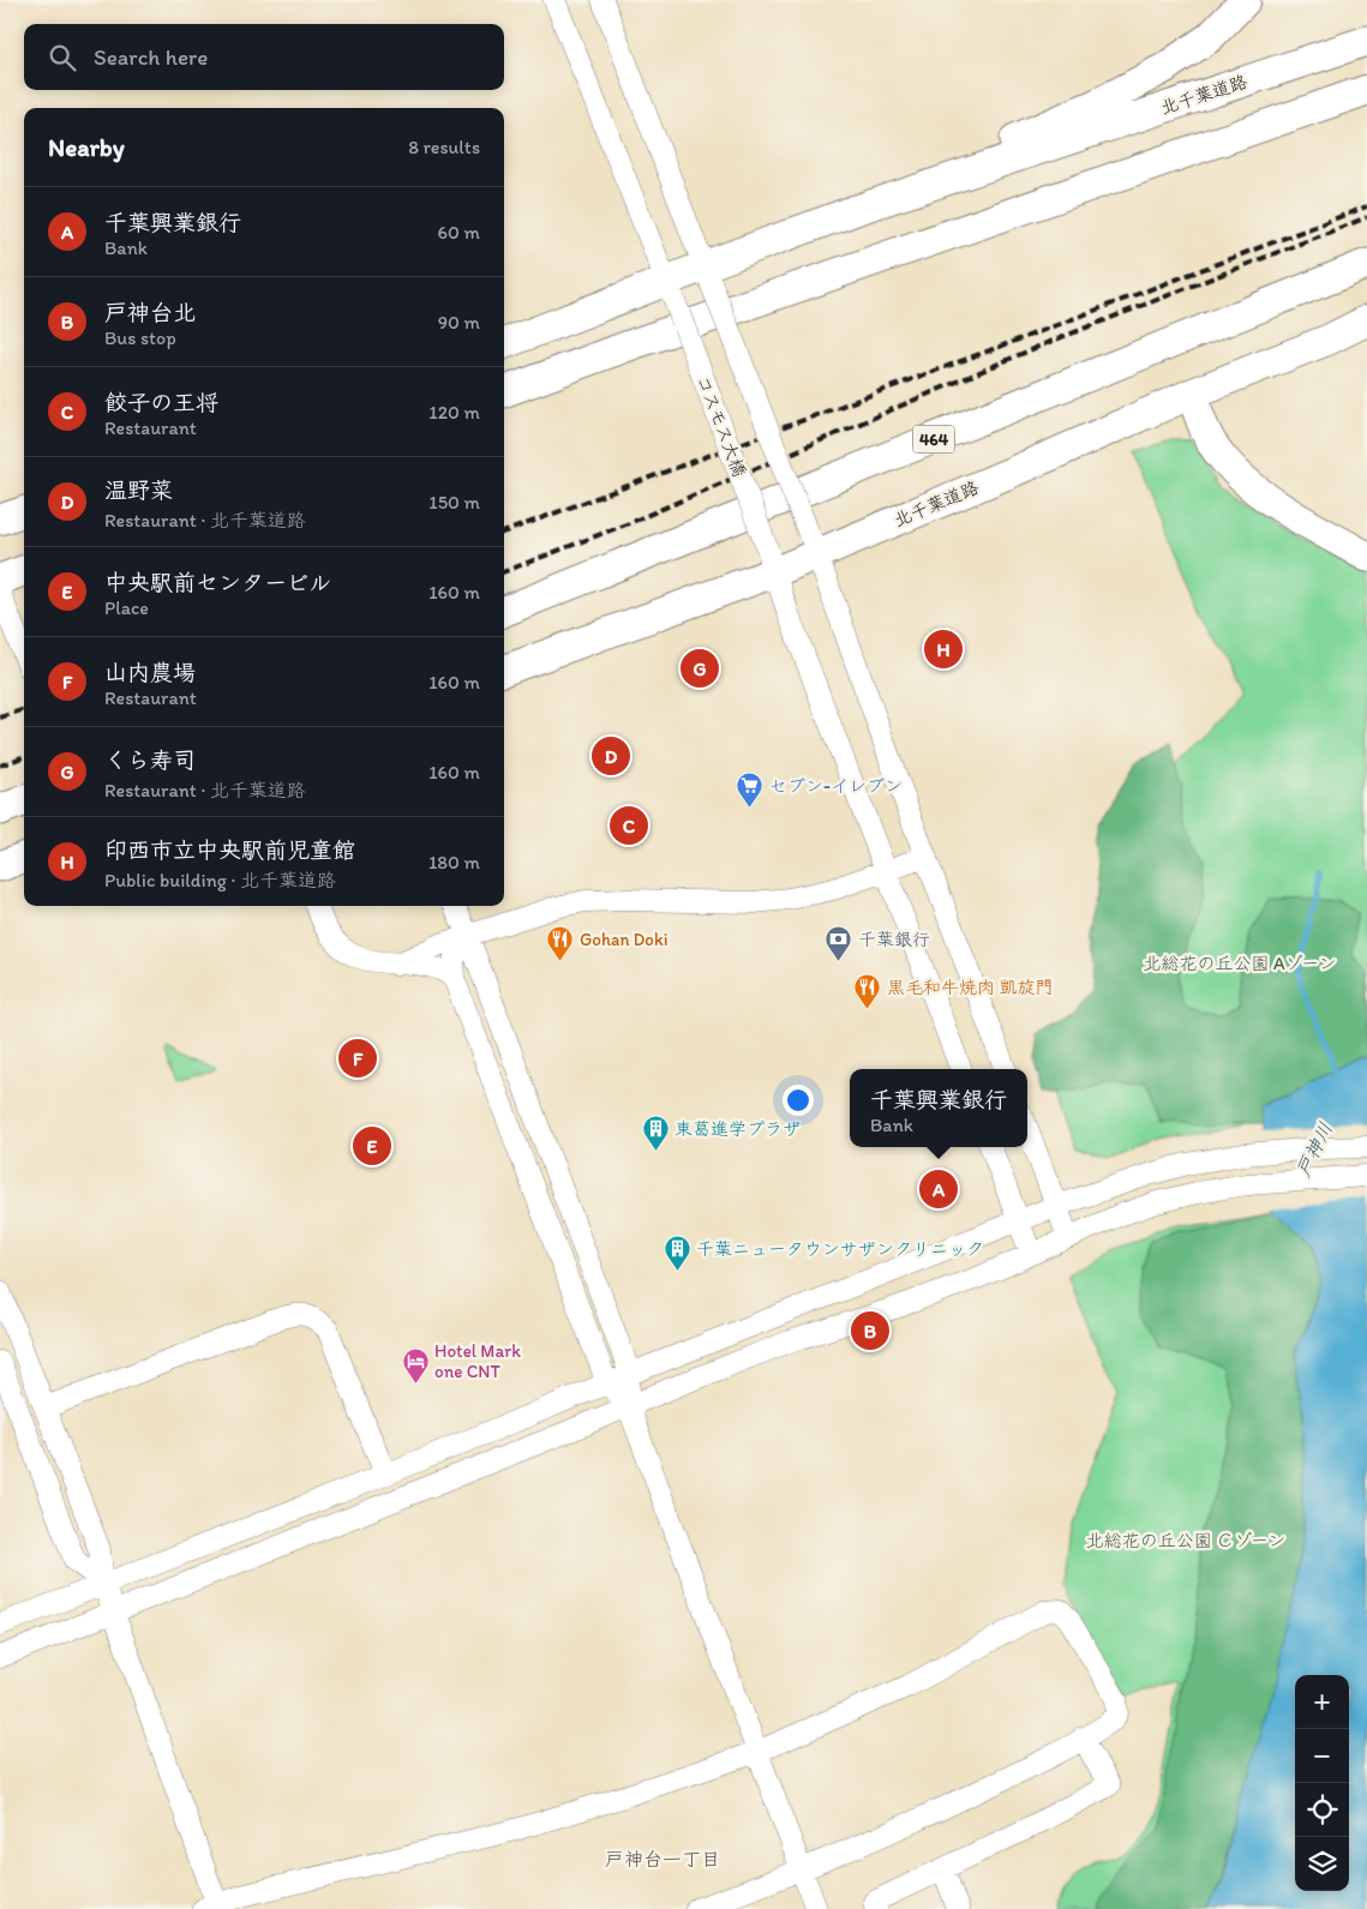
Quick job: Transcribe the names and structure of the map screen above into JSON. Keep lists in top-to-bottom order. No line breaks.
{"streets":{"highway":["北千葉道路","464"],"street":["コスモス大橋"]},"crossings":[["北千葉道路","コスモス大橋"]],"districts":["戸神台一丁目"],"water":["戸神川"],"parks":["北総花の丘公園 Aゾーン","北総花の丘公園 Ｃゾーン"],"places":{"supermarket":["セブン-イレブン"],"restaurant":["Gohan Doki","黒毛和牛焼肉 凱旋門"],"bank":["千葉銀行"],"building":["東葛進学プラザ","千葉ニュータウンサザンクリニック"],"hotel":["Hotel Mark one CNT"]},"page":{"search":"Search here","heading":["Nearby","8 results"],"list":[{"mark":"A","name":"千葉興業銀行","note":"Bank","value":"60 m"},{"mark":"B","name":"戸神台北","note":"Bus stop","value":"90 m"},{"mark":"C","name":"餃子の王将","note":"Restaurant","value":"120 m"},{"mark":"D","name":"温野菜","note":"Restaurant · 北千葉道路","value":"150 m"},{"mark":"E","name":"中央駅前センタービル","note":"Place","value":"160 m"},{"mark":"F","name":"山内農場","note":"Restaurant","value":"160 m"},{"mark":"G","name":"くら寿司","note":"Restaurant · 北千葉道路","value":"160 m"},{"mark":"H","name":"印西市立中央駅前児童館","note":"Public building · 北千葉道路","value":"180 m"}],"pins":["H","G","D","C","F","E","A","B"],"popup":["千葉興業銀行","Bank"],"map_buttons":["+","−"]}}
